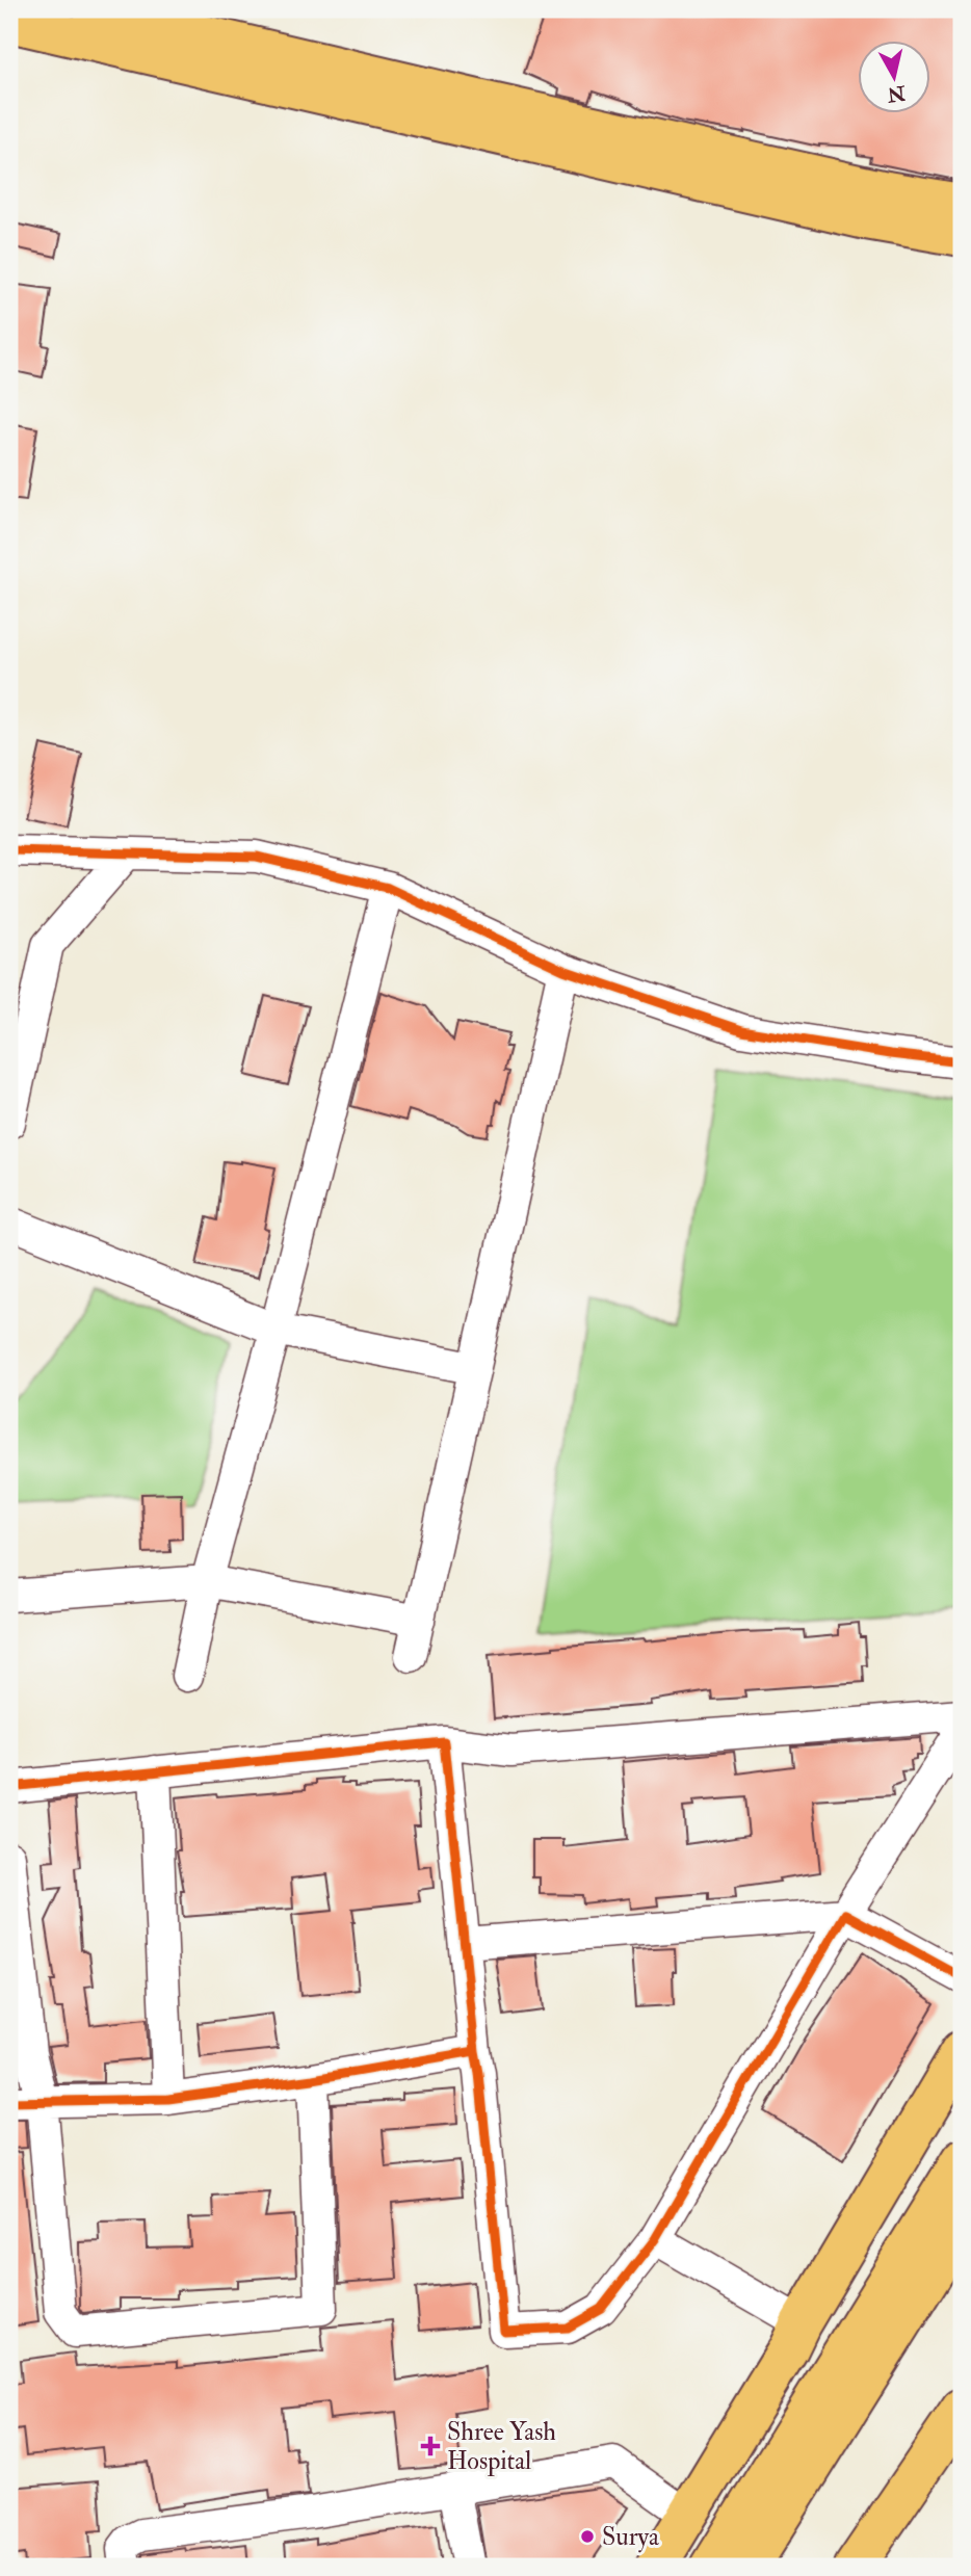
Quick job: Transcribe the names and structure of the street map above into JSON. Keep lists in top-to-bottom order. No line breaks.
{"places":{"health":["Shree Yash Hospital"],"other":["Surya"]},"north":"bottom"}
